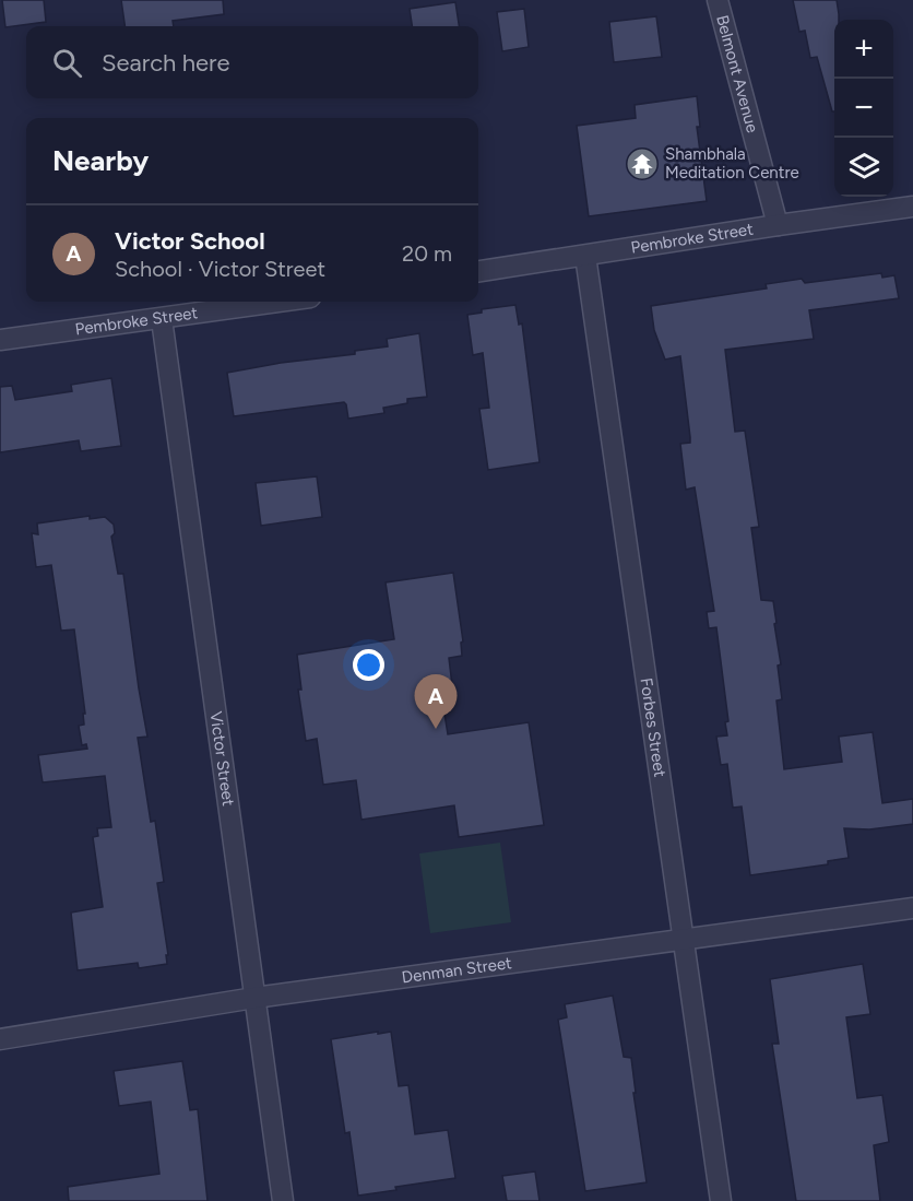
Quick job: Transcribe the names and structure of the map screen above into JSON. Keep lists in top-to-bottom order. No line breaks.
{"streets":{"street":["Belmont Avenue","Pembroke Street","Forbes Street","Victor Street","Denman Street"]},"crossings":[["Belmont Avenue","Pembroke Street"],["Pembroke Street","Forbes Street"],["Pembroke Street","Victor Street"],["Forbes Street","Denman Street"],["Victor Street","Denman Street"]],"places":{"temple":["Shambhala Meditation Centre"]},"page":{"map_buttons":["+","−"],"search":"Search here","heading":"Nearby","list":[{"mark":"A","name":"Victor School","note":"School · Victor Street","value":"20 m"}],"pins":"A"}}
